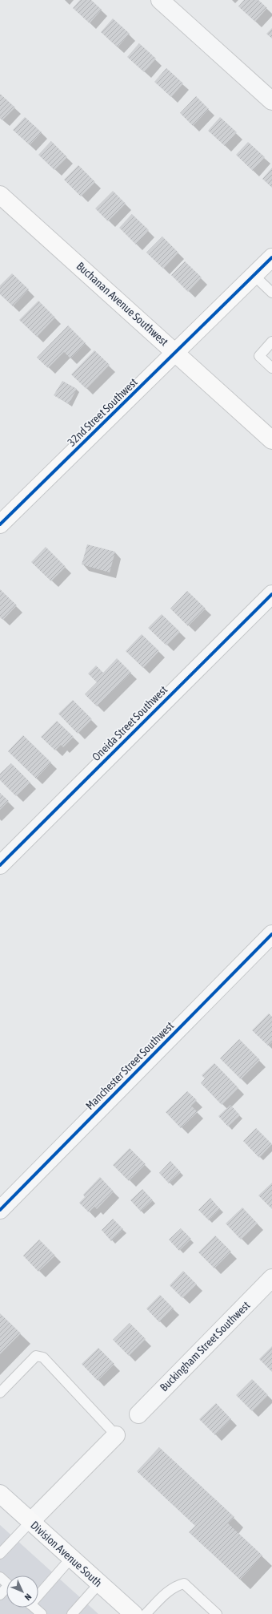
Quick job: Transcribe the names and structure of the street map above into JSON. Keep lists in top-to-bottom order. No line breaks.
{"streets":{"street":["Buchanan Avenue Southwest","32nd Street Southwest","Oneida Street Southwest","Manchester Street Southwest","Buckingham Street Southwest","Division Avenue South"]},"crossings":[["Buchanan Avenue Southwest","32nd Street Southwest"]],"north":"bottom right"}
